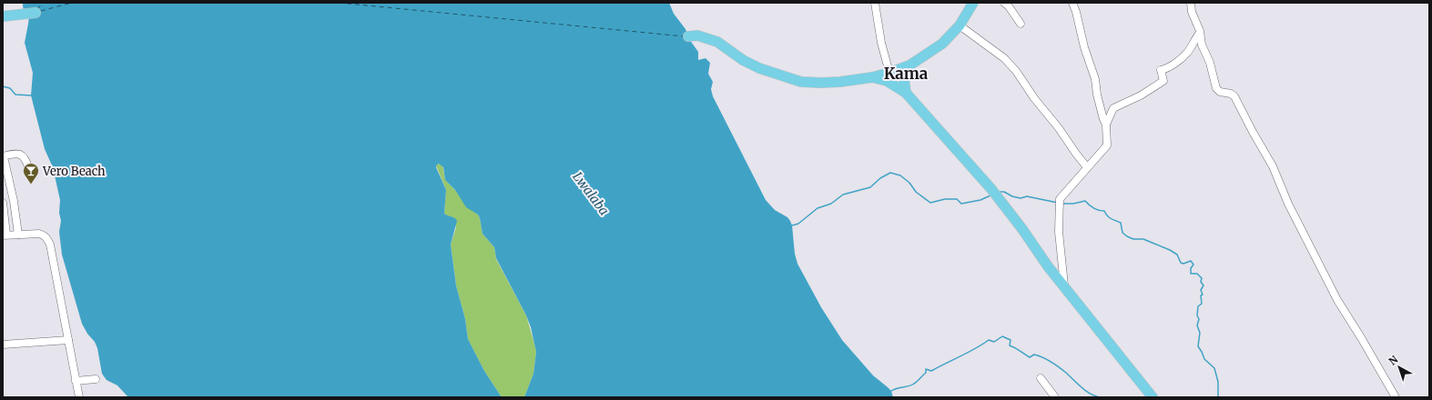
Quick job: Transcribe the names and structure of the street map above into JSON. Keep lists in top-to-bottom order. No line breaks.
{"districts":["Kama"],"water":["Lwalaba"],"places":{"bar":["Vero Beach"]},"north":"top left"}
